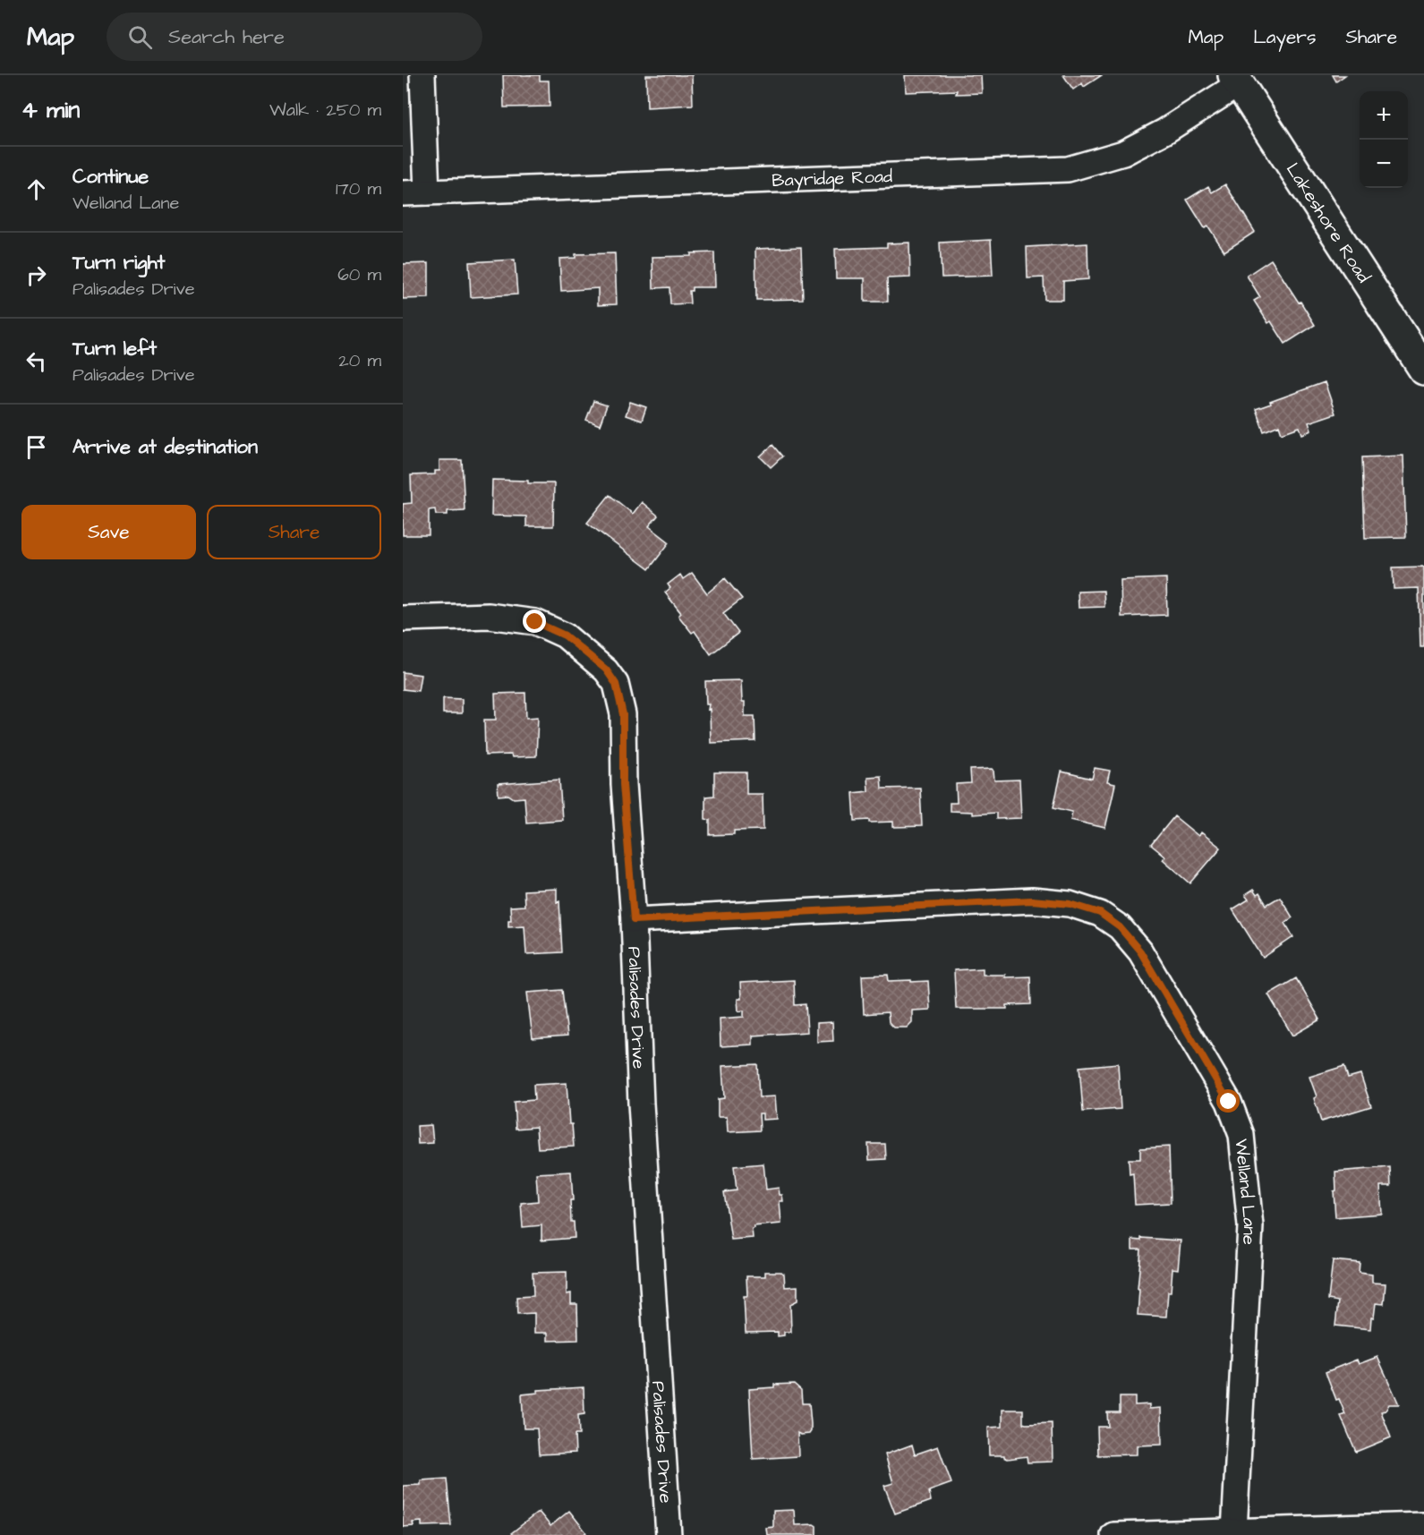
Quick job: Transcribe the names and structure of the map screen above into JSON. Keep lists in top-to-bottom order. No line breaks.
{"streets":{"street":["Bayridge Road","Lakeshore Road","Palisades Drive","Welland Lane"]},"crossings":[["Bayridge Road","Lakeshore Road"],["Palisades Drive","Welland Lane"]],"page":{"header":"Map","search":"Search here","nav":["Map","Layers","Share"],"heading":["4 min","Walk · 250 m"],"map_buttons":["+","−"],"list":[["Continue","Welland Lane","170 m"],["Turn right","Palisades Drive","60 m"],["Turn left","Palisades Drive","20 m"],"Arrive at destination"],"buttons":["Save","Share"]}}
